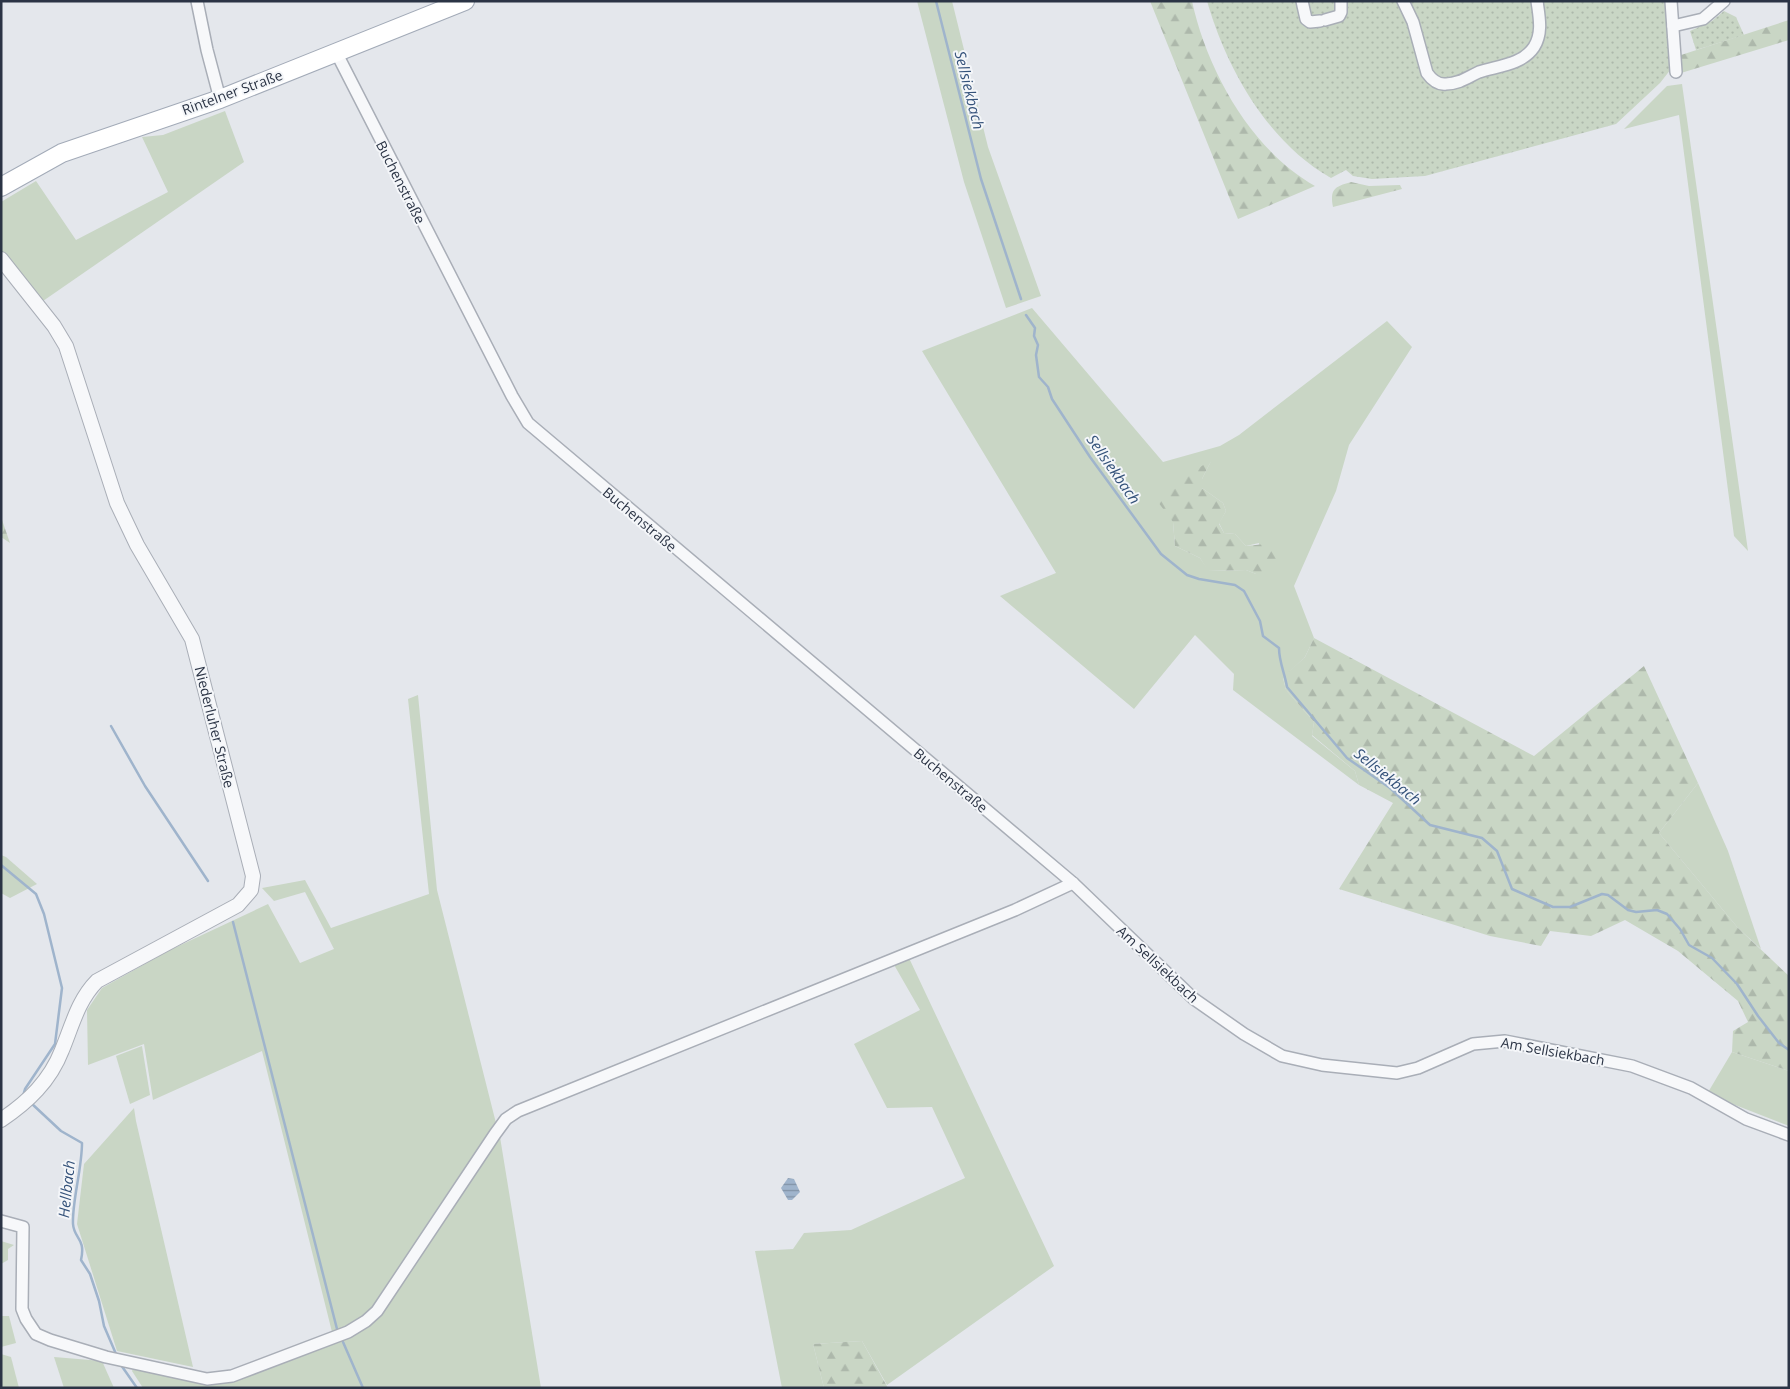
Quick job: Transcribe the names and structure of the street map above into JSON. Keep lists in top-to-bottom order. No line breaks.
{"streets":{"main road":["Rintelner Straße"],"street":["Buchenstraße","Niederluher Straße","Am Sellsiekbach"]},"crossings":[["Rintelner Straße","Buchenstraße"],["Buchenstraße","Am Sellsiekbach"]],"water":["Sellsiekbach","Hellbach"]}
